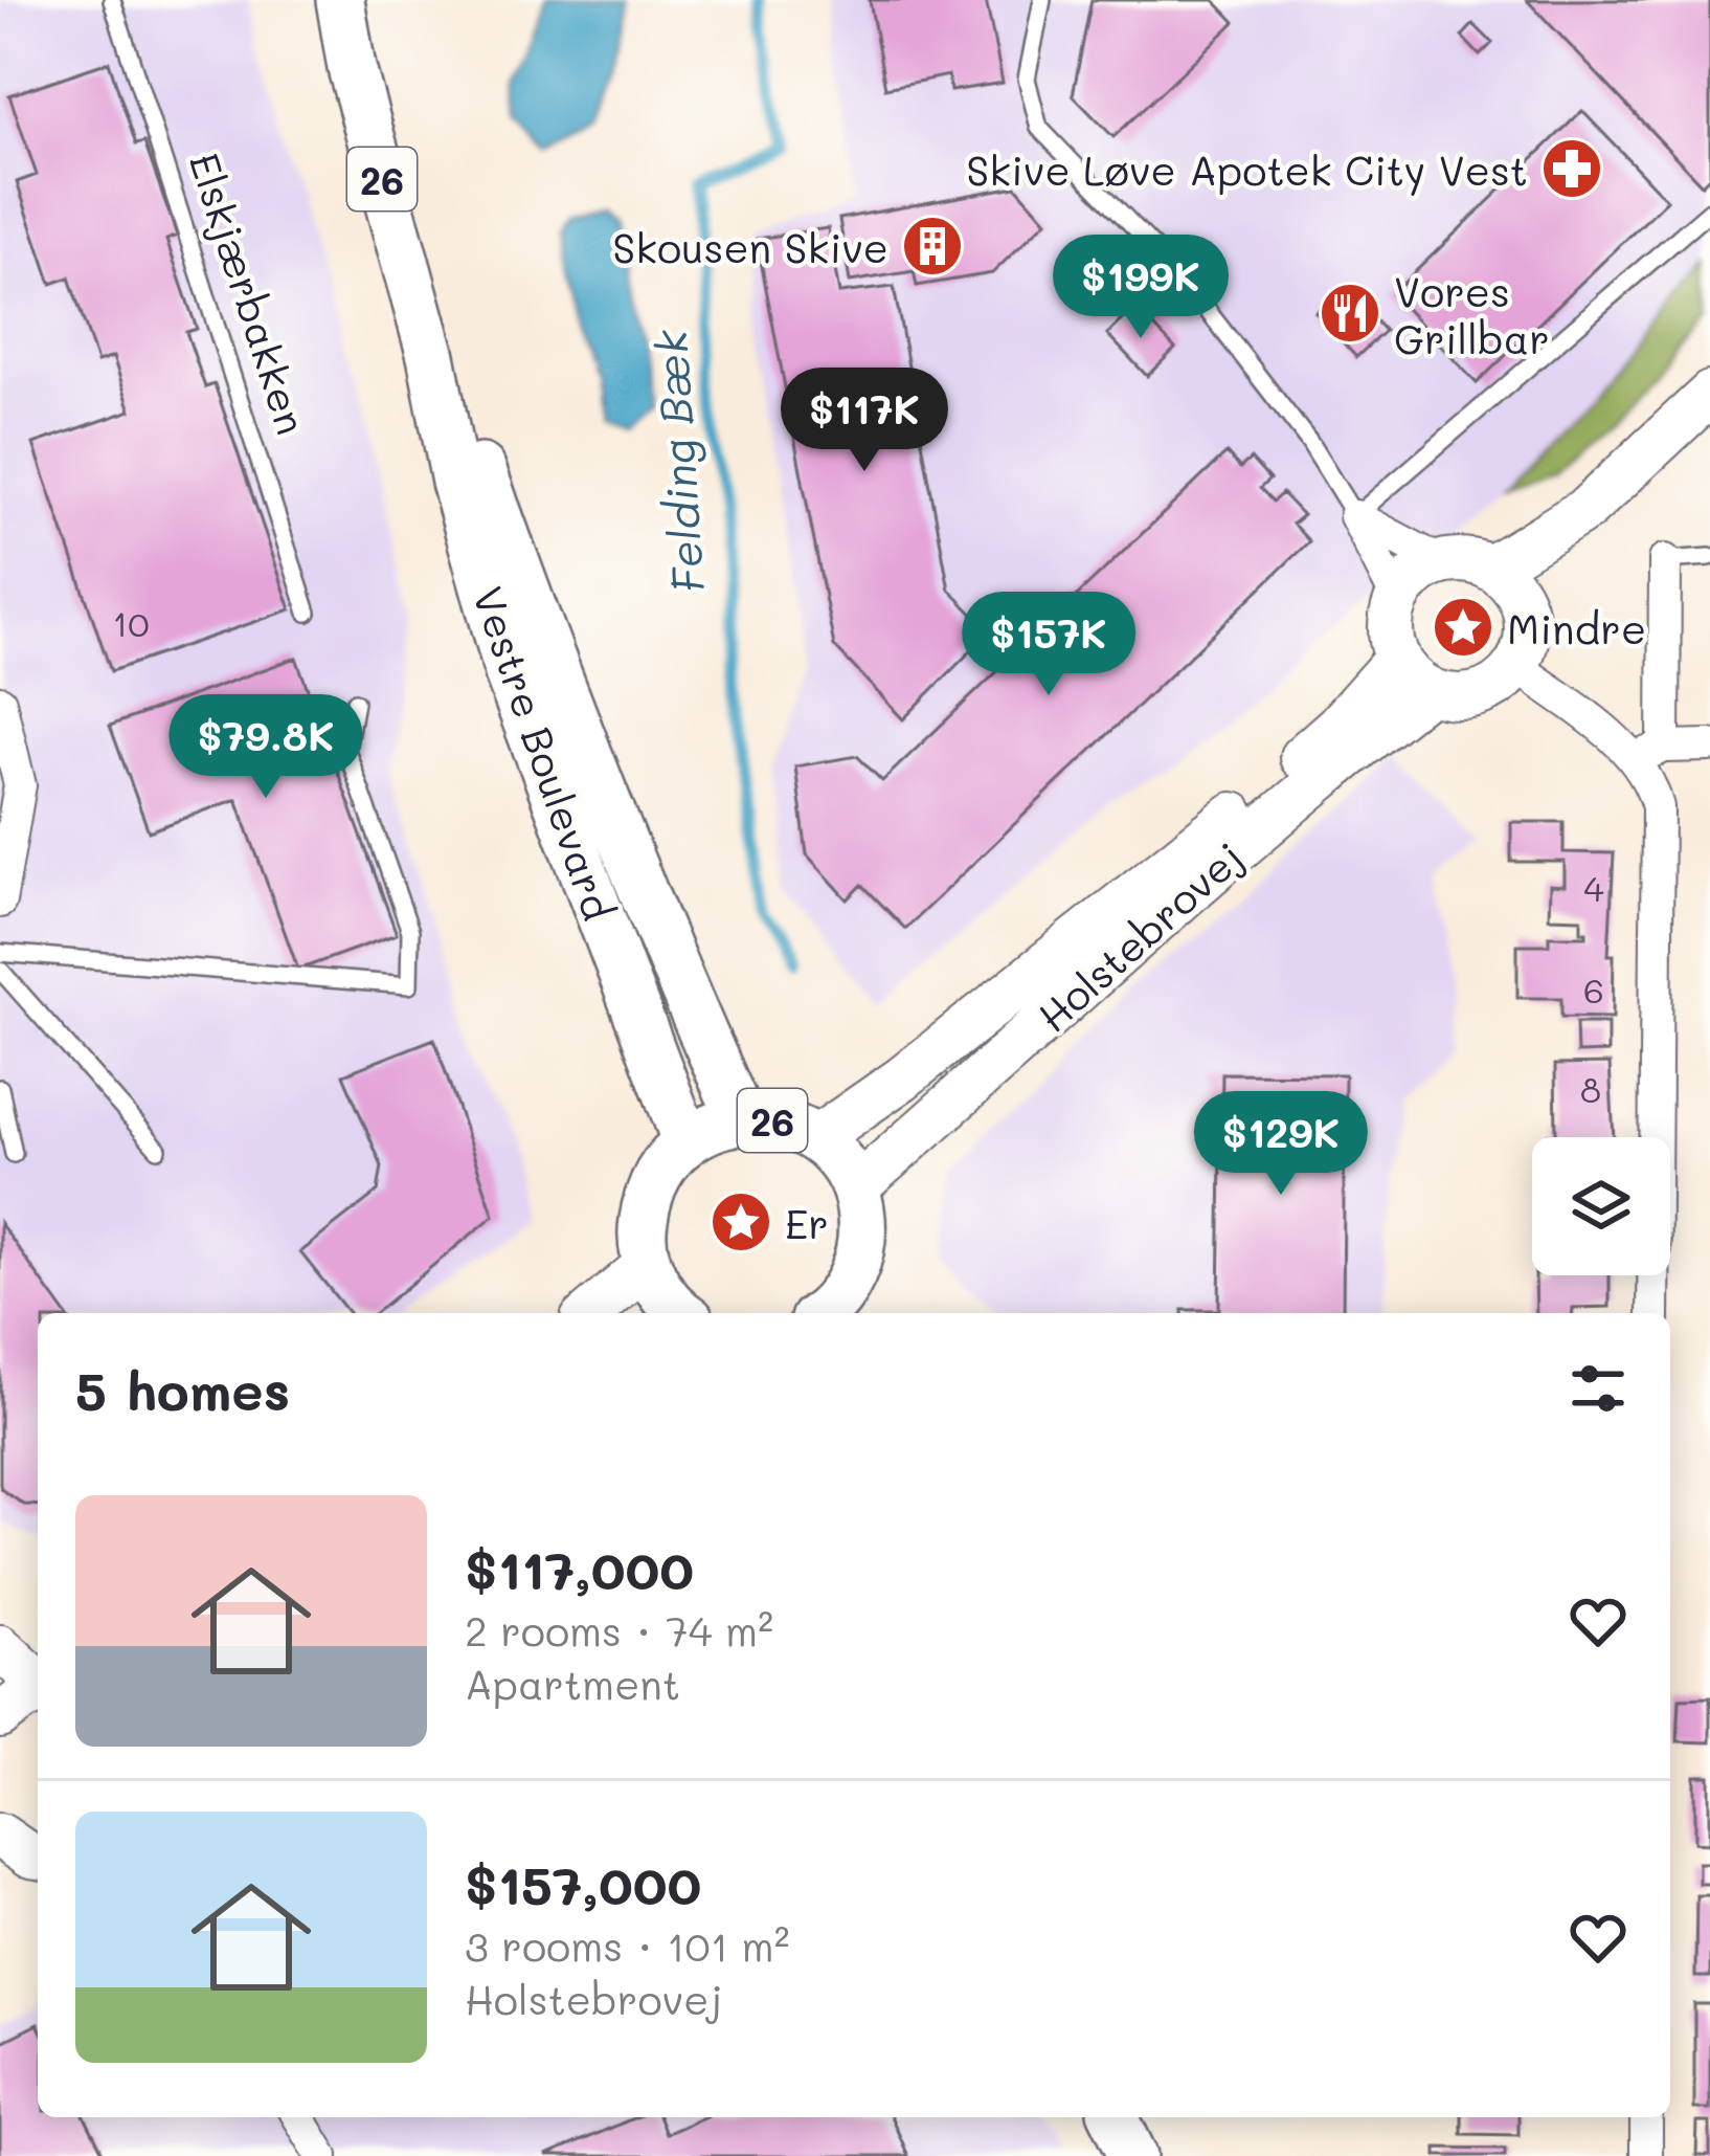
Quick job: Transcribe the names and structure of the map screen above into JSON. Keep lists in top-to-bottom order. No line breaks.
{"streets":{"main road":["26","Vestre Boulevard"],"street":["Holstebrovej"],"lane":["Elskjærbakken"]},"crossings":[["26","Vestre Boulevard"],["26","Holstebrovej"]],"water":["Felding Bæk"],"places":{"pharmacy":["Skive Løve Apotek City Vest"],"building":["Skousen Skive"],"restaurant":["Vores Grillbar"],"place":["Mindre","Er"]},"house_numbers":["10","4","6","8"],"page":{"price":["$199K","$117K","$157K","$79.8K","$129K"],"heading":"5 homes","list":[{"name":"$117,000","note":"2 rooms · 74 m² · Apartment"},{"name":"$157,000","note":"3 rooms · 101 m² · Holstebrovej"}]}}
